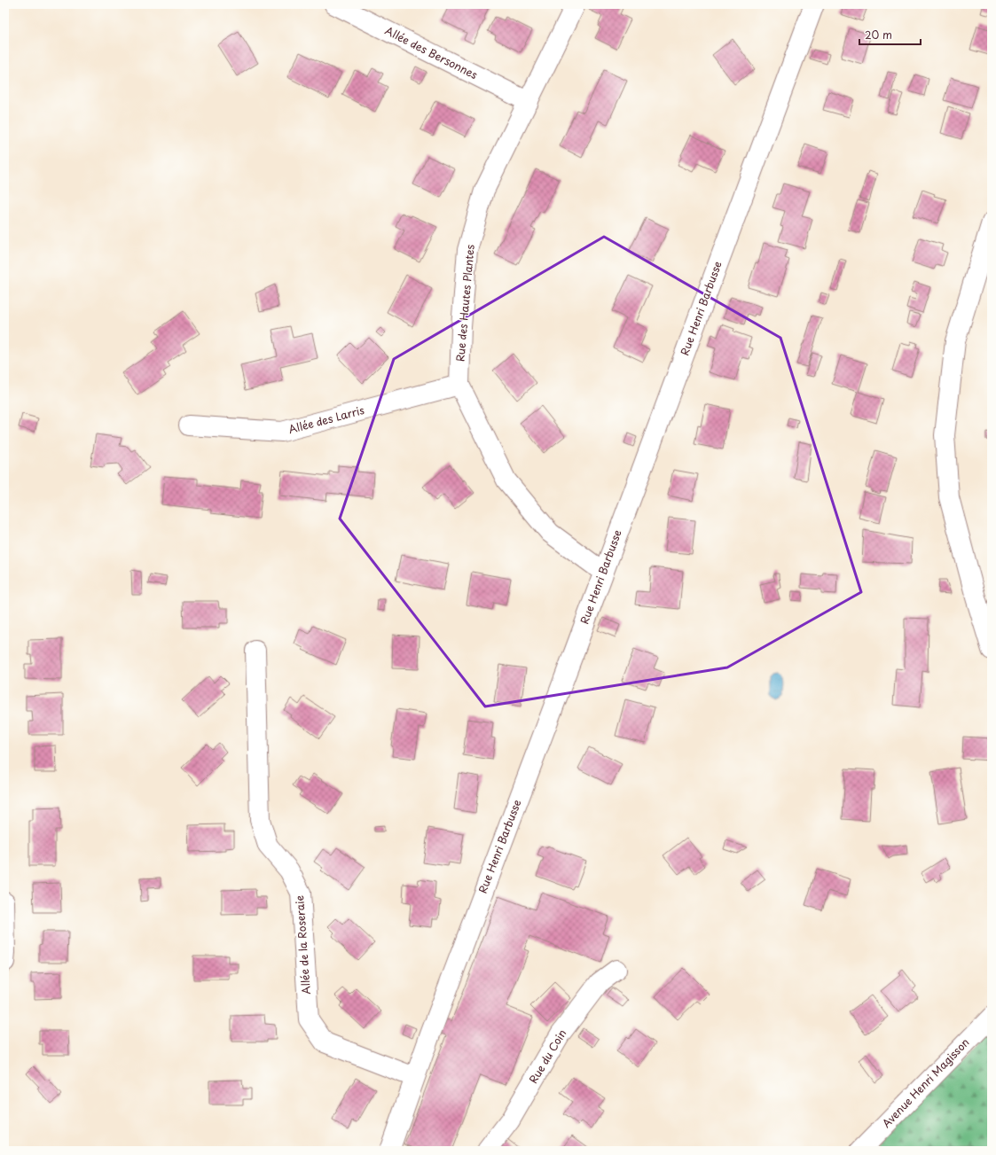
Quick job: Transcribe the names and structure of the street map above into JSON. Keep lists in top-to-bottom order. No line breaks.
{"streets":{"street":["Allée des Bersonnes","Rue des Hautes Plantes","Rue Henri Barbusse","Allée des Larris","Allée de la Roseraie","Rue du Coin","Avenue Henri Magisson"]},"crossings":[["Allée des Bersonnes","Rue des Hautes Plantes"],["Rue des Hautes Plantes","Rue Henri Barbusse"],["Rue des Hautes Plantes","Allée des Larris"],["Rue Henri Barbusse","Allée de la Roseraie"]],"scale_bar":"20 m"}
